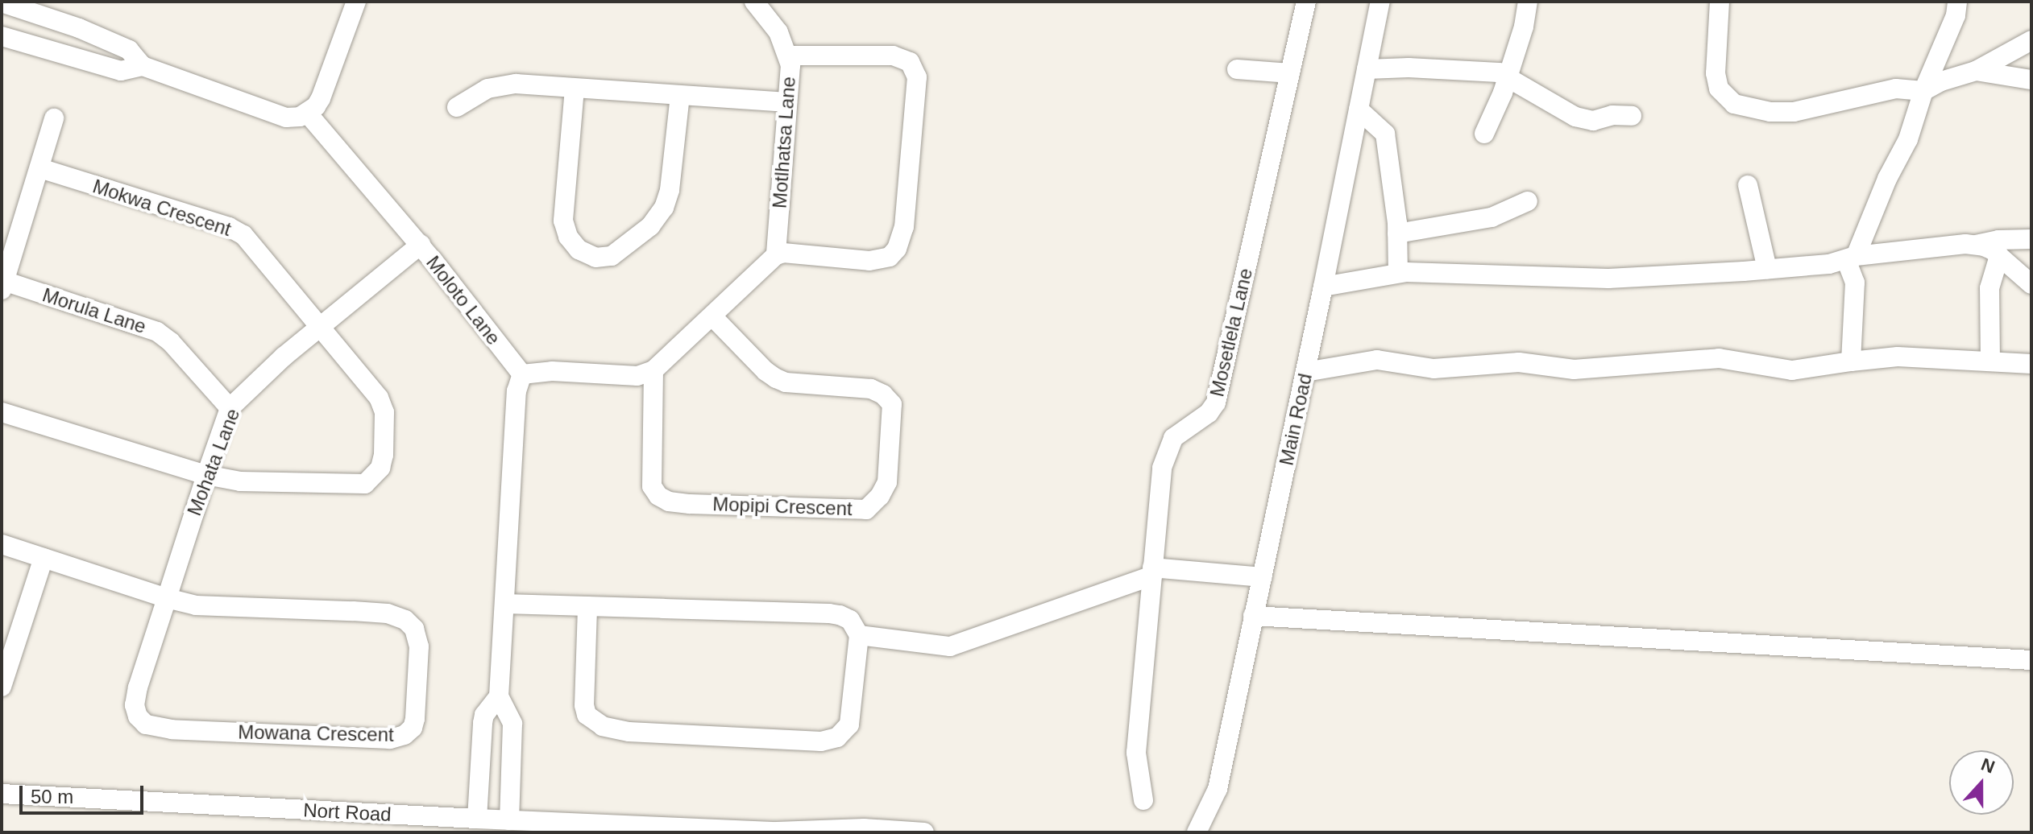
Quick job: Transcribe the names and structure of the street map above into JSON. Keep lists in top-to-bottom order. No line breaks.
{"streets":{"street":["Motlhatsa Lane","Mokwa Crescent","Moloto Lane","Morula Lane","Mosetlela Lane","Main Road","Mohata Lane","Mopipi Crescent","Mowana Crescent","Nort Road"]},"crossings":[["Mokwa Crescent","Mohata Lane"],["Moloto Lane","Mohata Lane"],["Morula Lane","Mohata Lane"],["Mohata Lane","Mowana Crescent"]],"scale_bar":"50 m","north":"top"}
